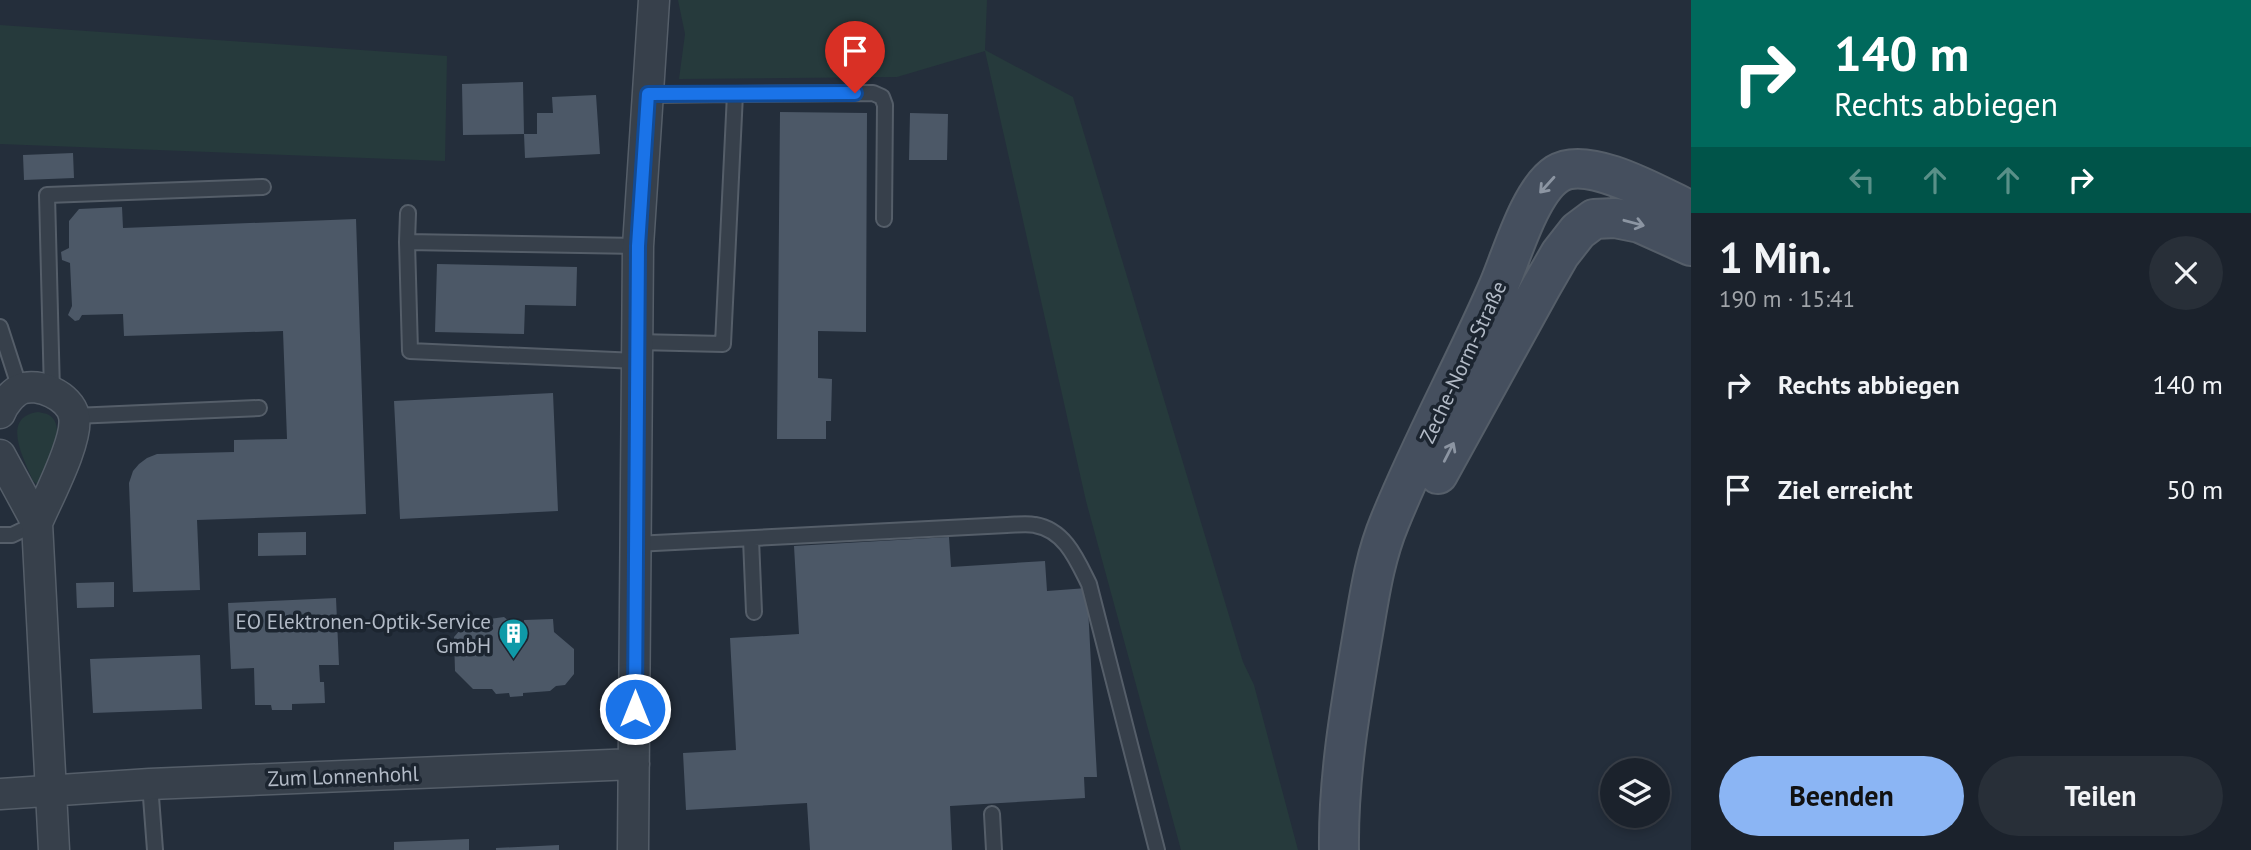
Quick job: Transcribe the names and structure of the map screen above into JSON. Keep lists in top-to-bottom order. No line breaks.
{"streets":{"main road":["Zeche-Norm-Straße"],"street":["Zum Lonnenhohl"]},"places":{"building":["EO Elektronen-Optik-Service GmbH"]},"page":{"turn":["140 m","Rechts abbiegen"],"heading":["1 Min.","190 m · 15:41"],"list":[{"name":"Rechts abbiegen","value":"140 m"},{"name":"Ziel erreicht","value":"50 m"}],"buttons":["Beenden","Teilen"]}}
